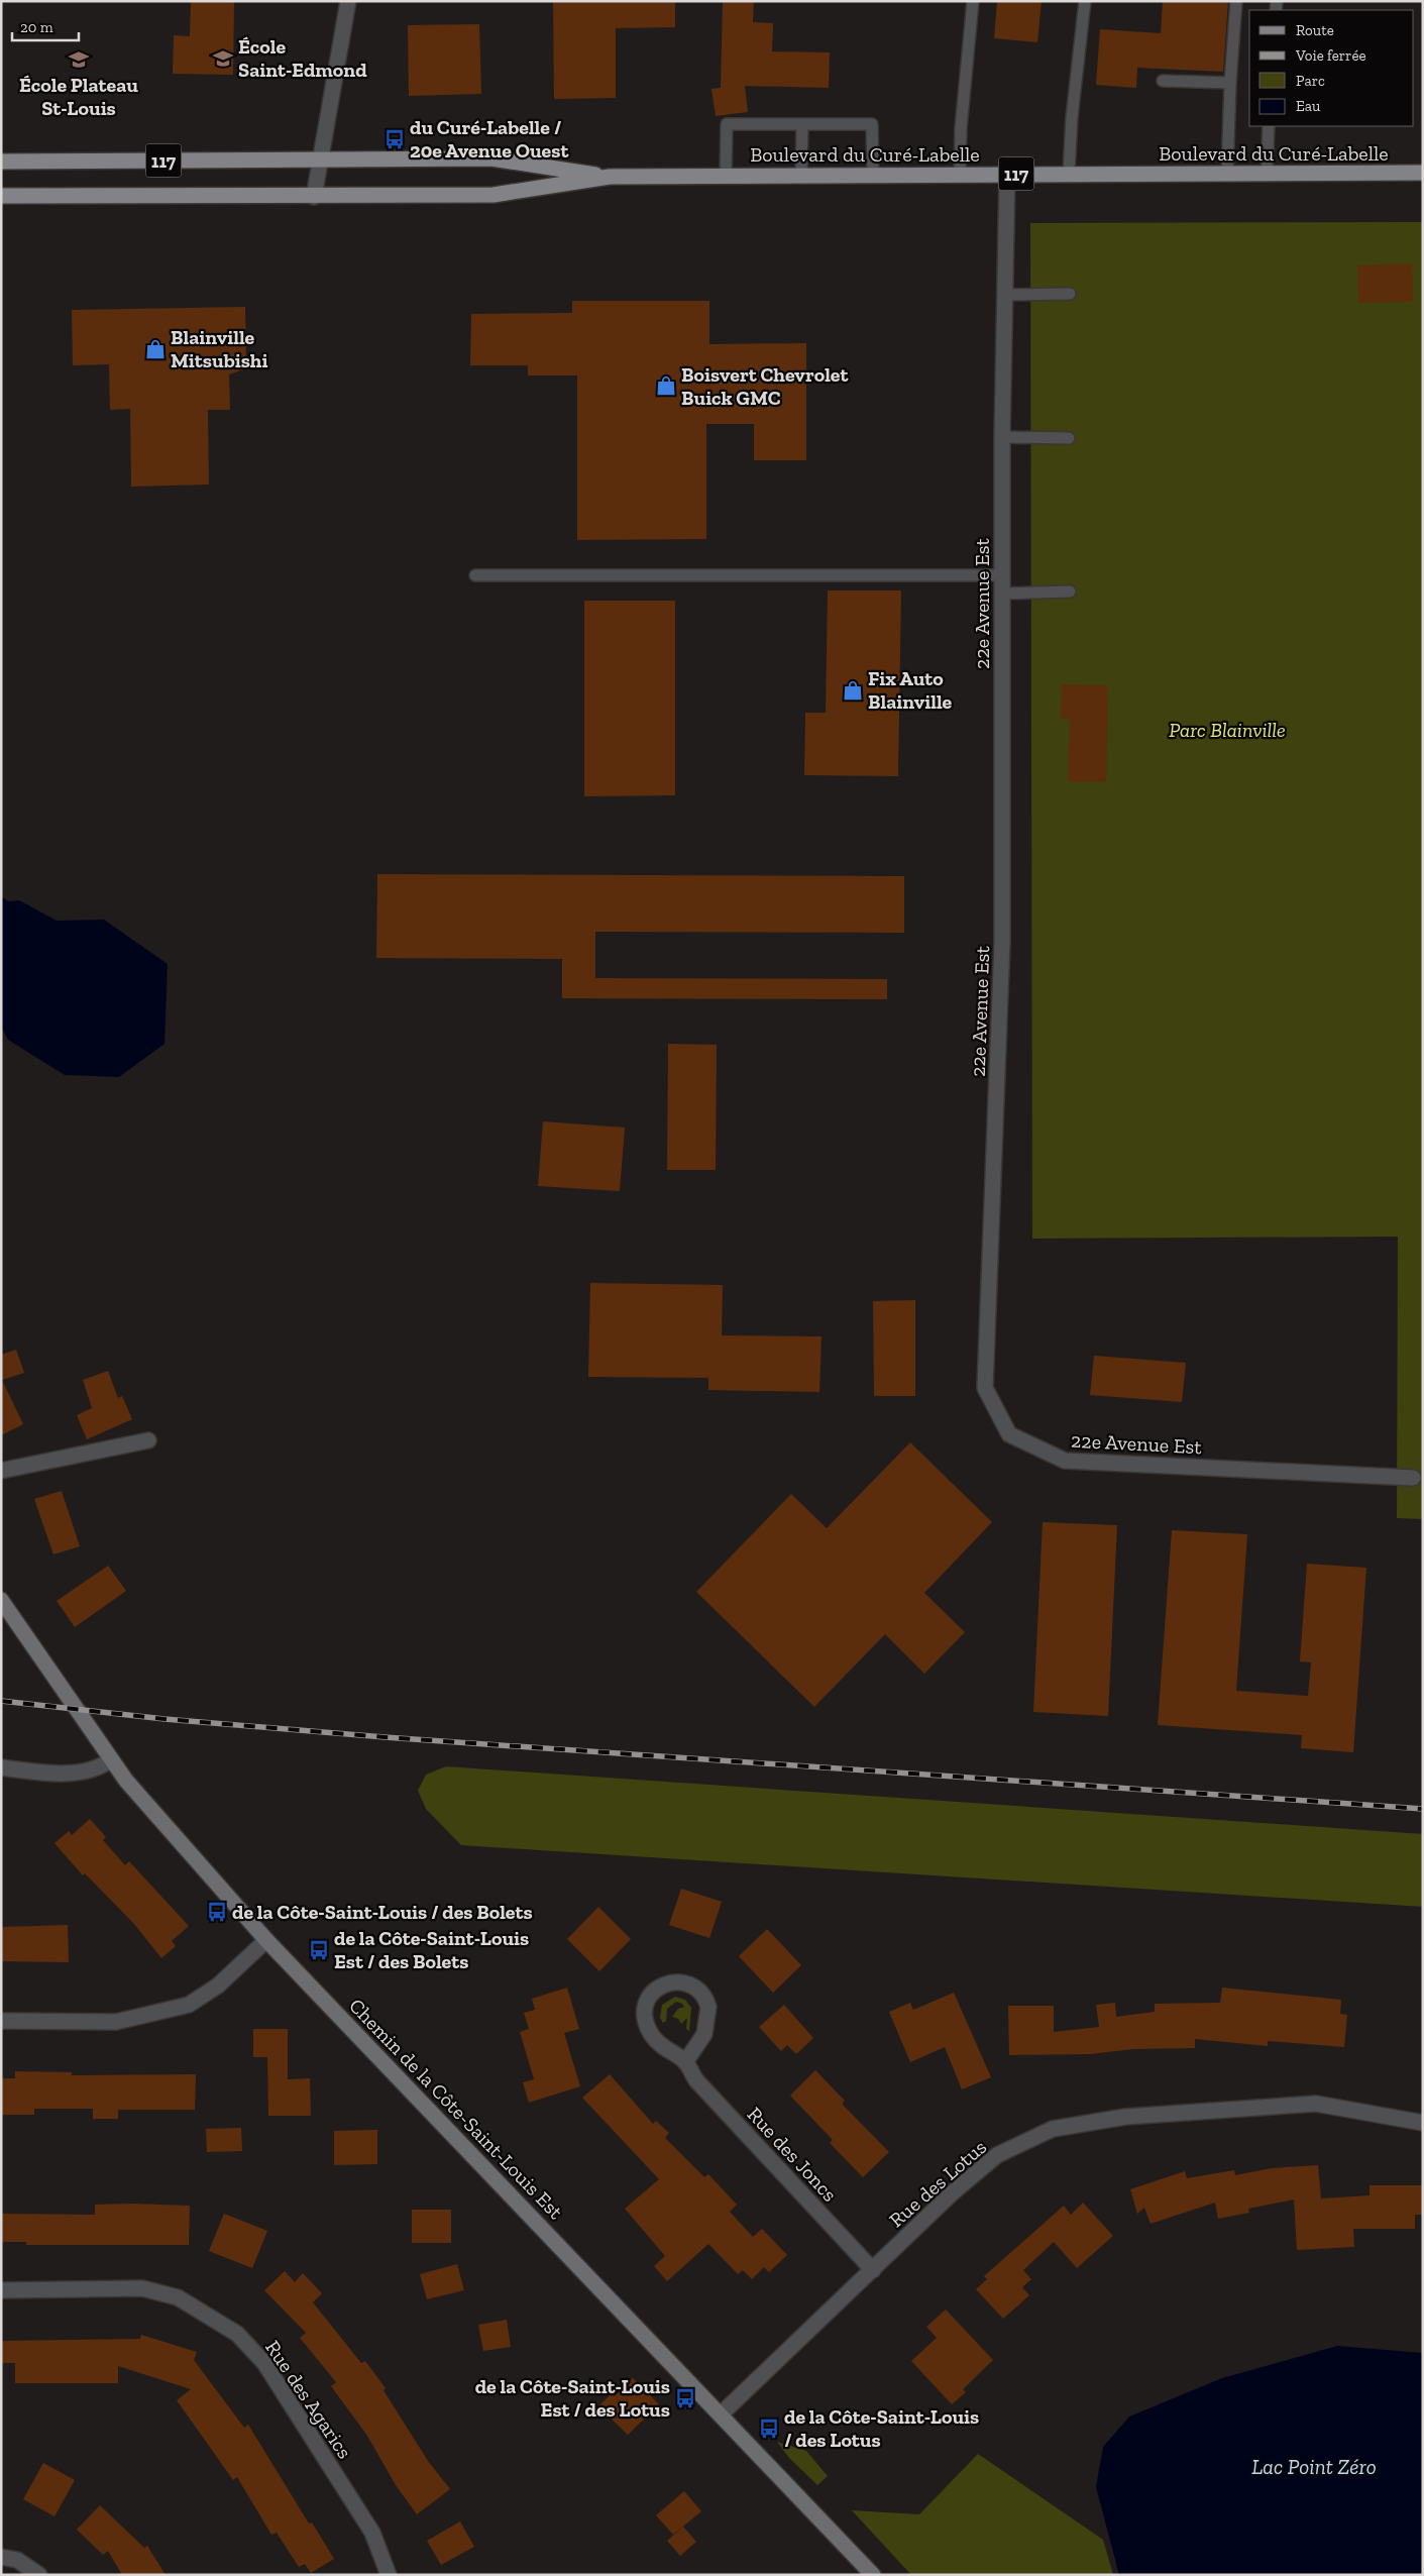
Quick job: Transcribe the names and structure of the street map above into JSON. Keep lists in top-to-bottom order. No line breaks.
{"streets":{"main road":["Boulevard du Curé-Labelle","117"],"street":["22e Avenue Est","Chemin de la Côte-Saint-Louis Est","Rue des Joncs","Rue des Lotus","Rue des Agarics"]},"crossings":[["Boulevard du Curé-Labelle","22e Avenue Est"],["Chemin de la Côte-Saint-Louis Est","Rue des Lotus"],["Rue des Joncs","Rue des Lotus"]],"water":["Lac Point Zéro"],"parks":["Parc Blainville"],"places":{"school or university":["École Saint-Edmond","École Plateau St-Louis"],"bus stop":["du Curé-Labelle / 20e Avenue Ouest","de la Côte-Saint-Louis / des Bolets","de la Côte-Saint-Louis Est / des Bolets","de la Côte-Saint-Louis Est / des Lotus","de la Côte-Saint-Louis / des Lotus"],"shop":["Blainville Mitsubishi","Boisvert Chevrolet Buick GMC","Fix Auto Blainville"]},"legend":["Route","Voie ferrée","Parc","Eau"],"scale_bar":"20 m"}
